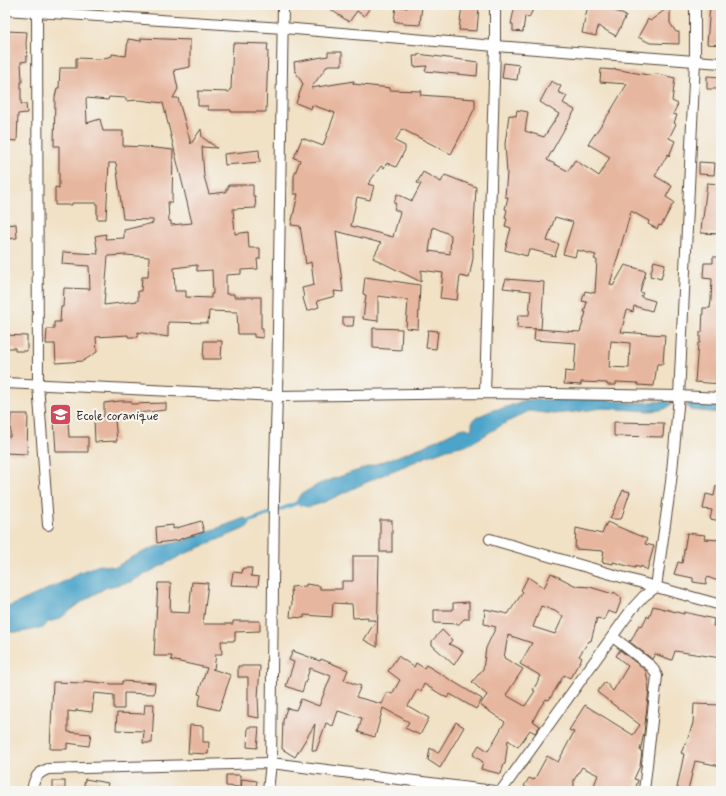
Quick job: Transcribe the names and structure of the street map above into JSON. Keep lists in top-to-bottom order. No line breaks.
{"places":{"school or university":["Ecole coranique"]}}
